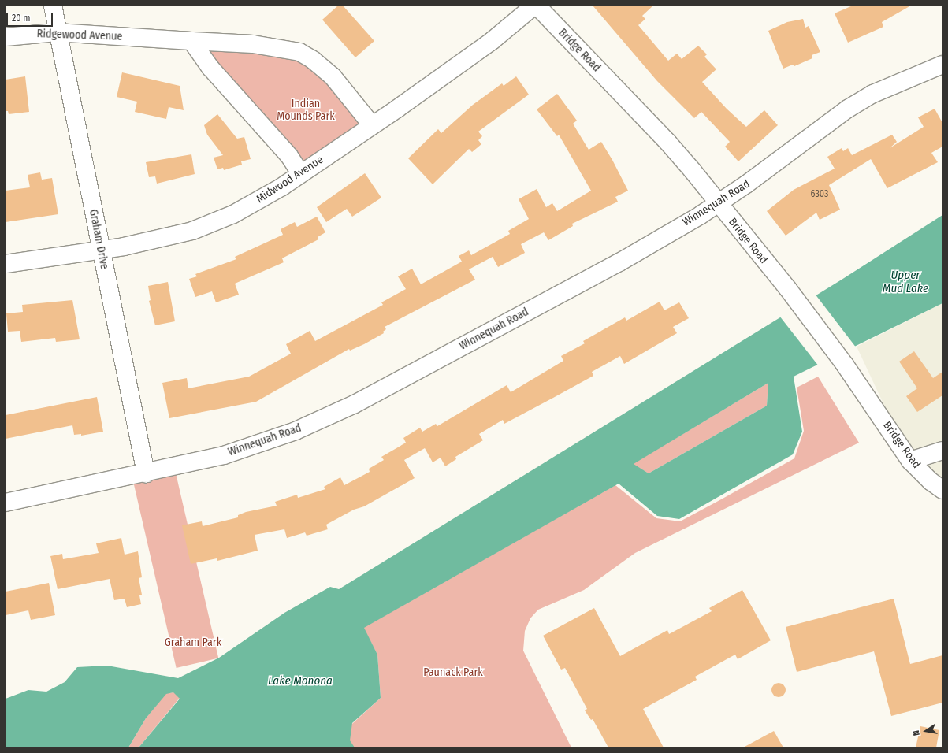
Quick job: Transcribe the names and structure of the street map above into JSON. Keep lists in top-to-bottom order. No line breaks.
{"streets":{"street":["Ridgewood Avenue","Bridge Road","Midwood Avenue","Winnequah Road","Graham Drive"]},"crossings":[["Ridgewood Avenue","Midwood Avenue"],["Ridgewood Avenue","Graham Drive"],["Bridge Road","Winnequah Road"],["Midwood Avenue","Graham Drive"],["Winnequah Road","Graham Drive"]],"water":["Upper Mud Lake","Lake Monona"],"parks":["Indian Mounds Park","Graham Park","Paunack Park"],"house_numbers":["6303"],"scale_bar":"20 m","north":"left"}
